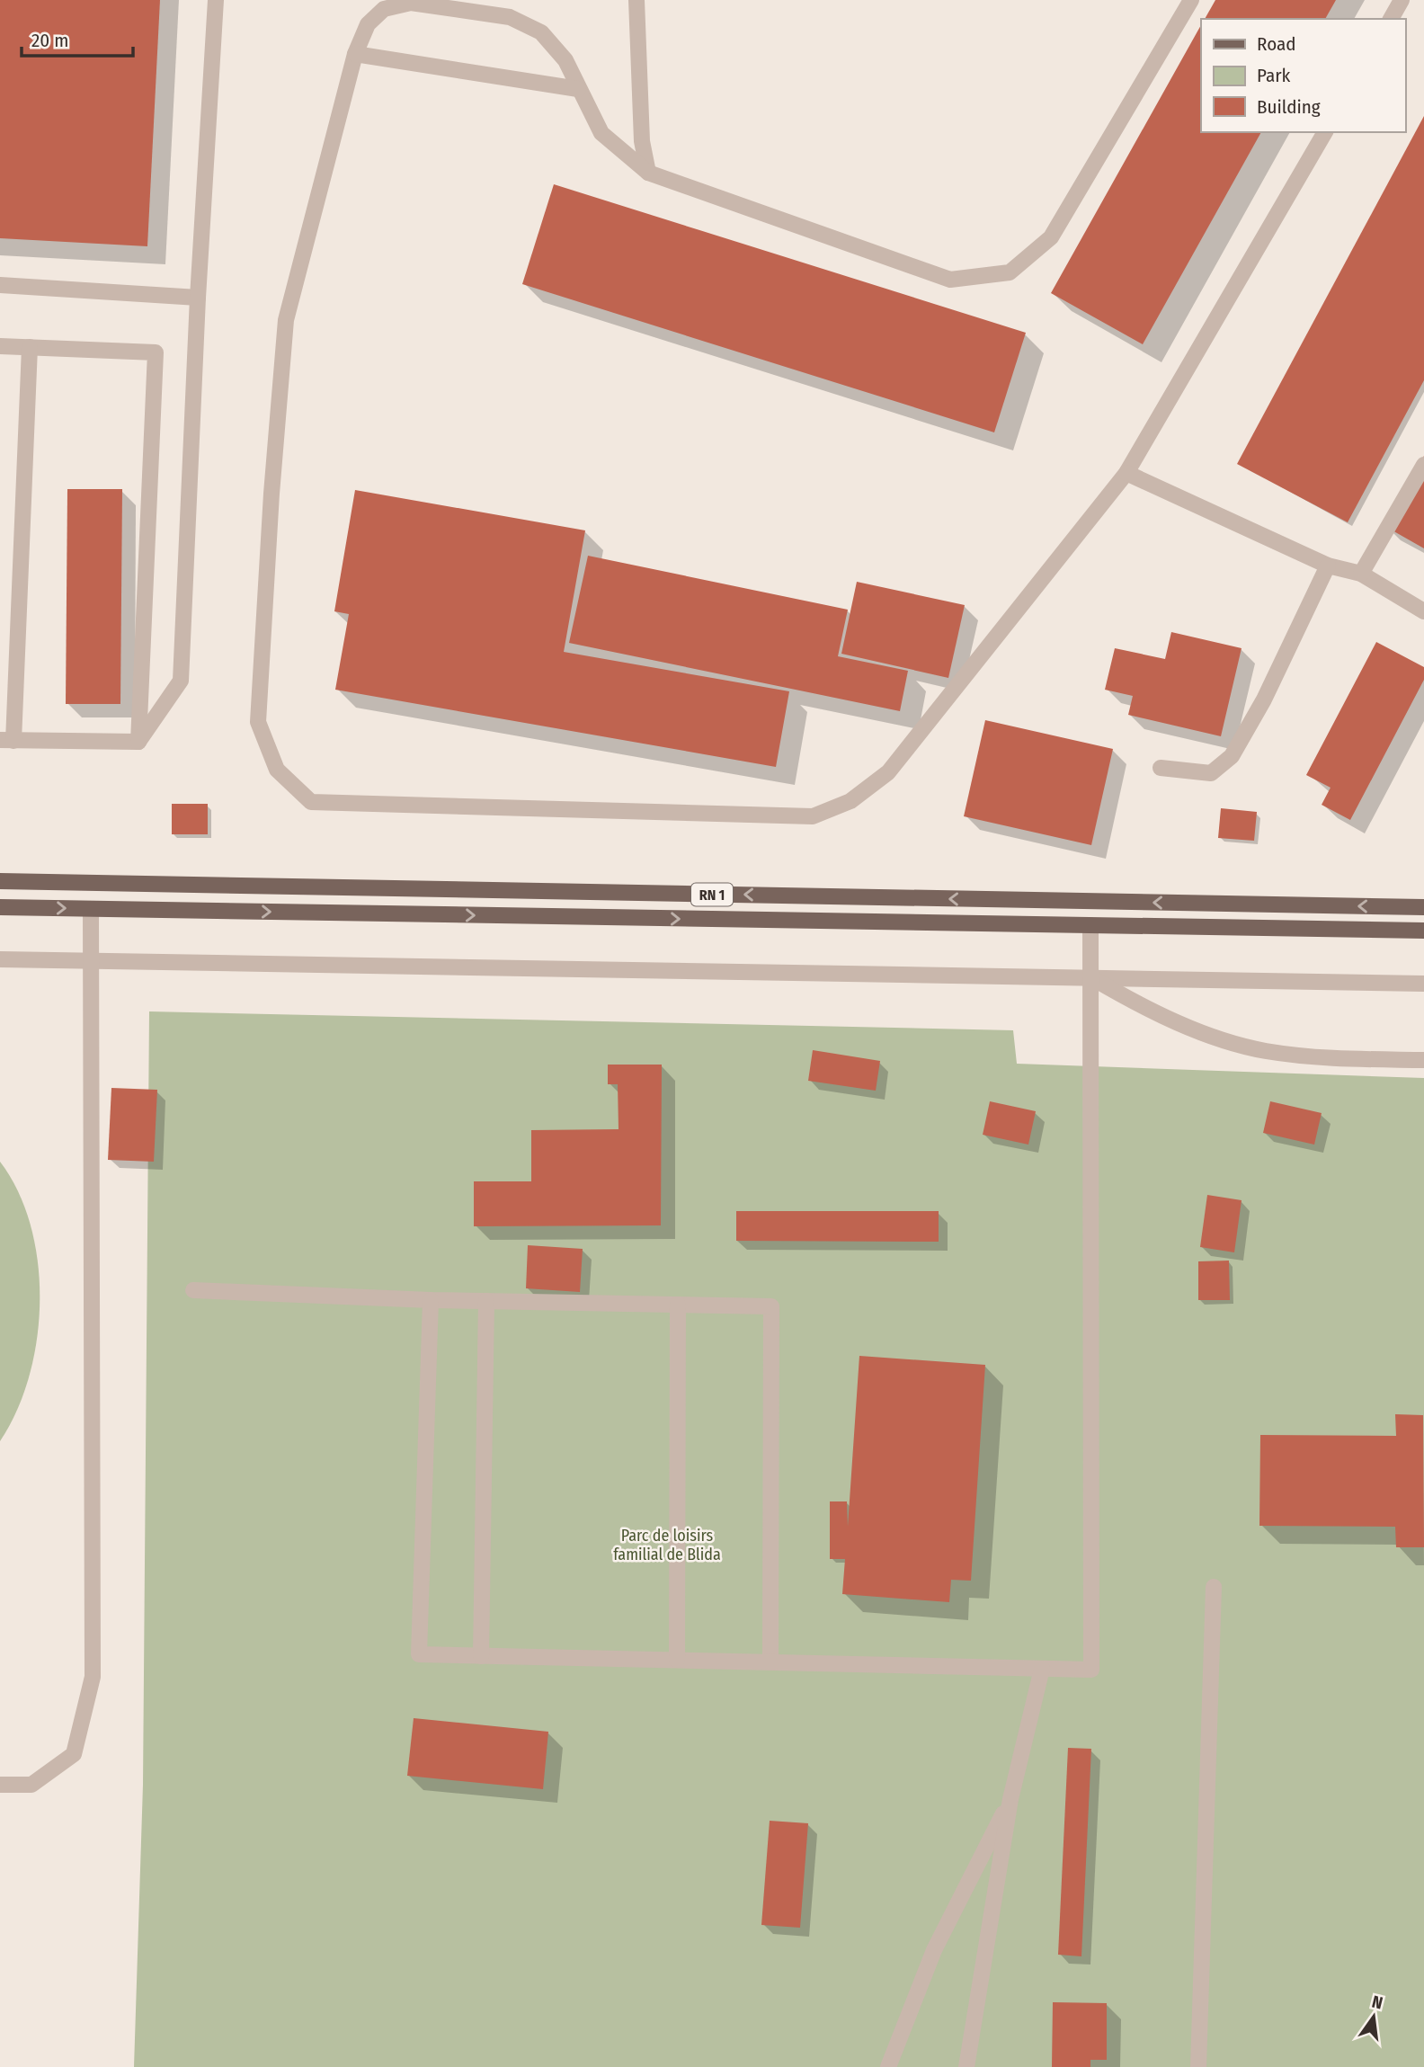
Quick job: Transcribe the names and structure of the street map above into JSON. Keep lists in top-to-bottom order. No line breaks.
{"streets":{"main road":["RN 1"]},"parks":["Parc de loisirs familial de Blida"],"legend":["Road","Park","Building"],"scale_bar":"20 m","north":"top"}
